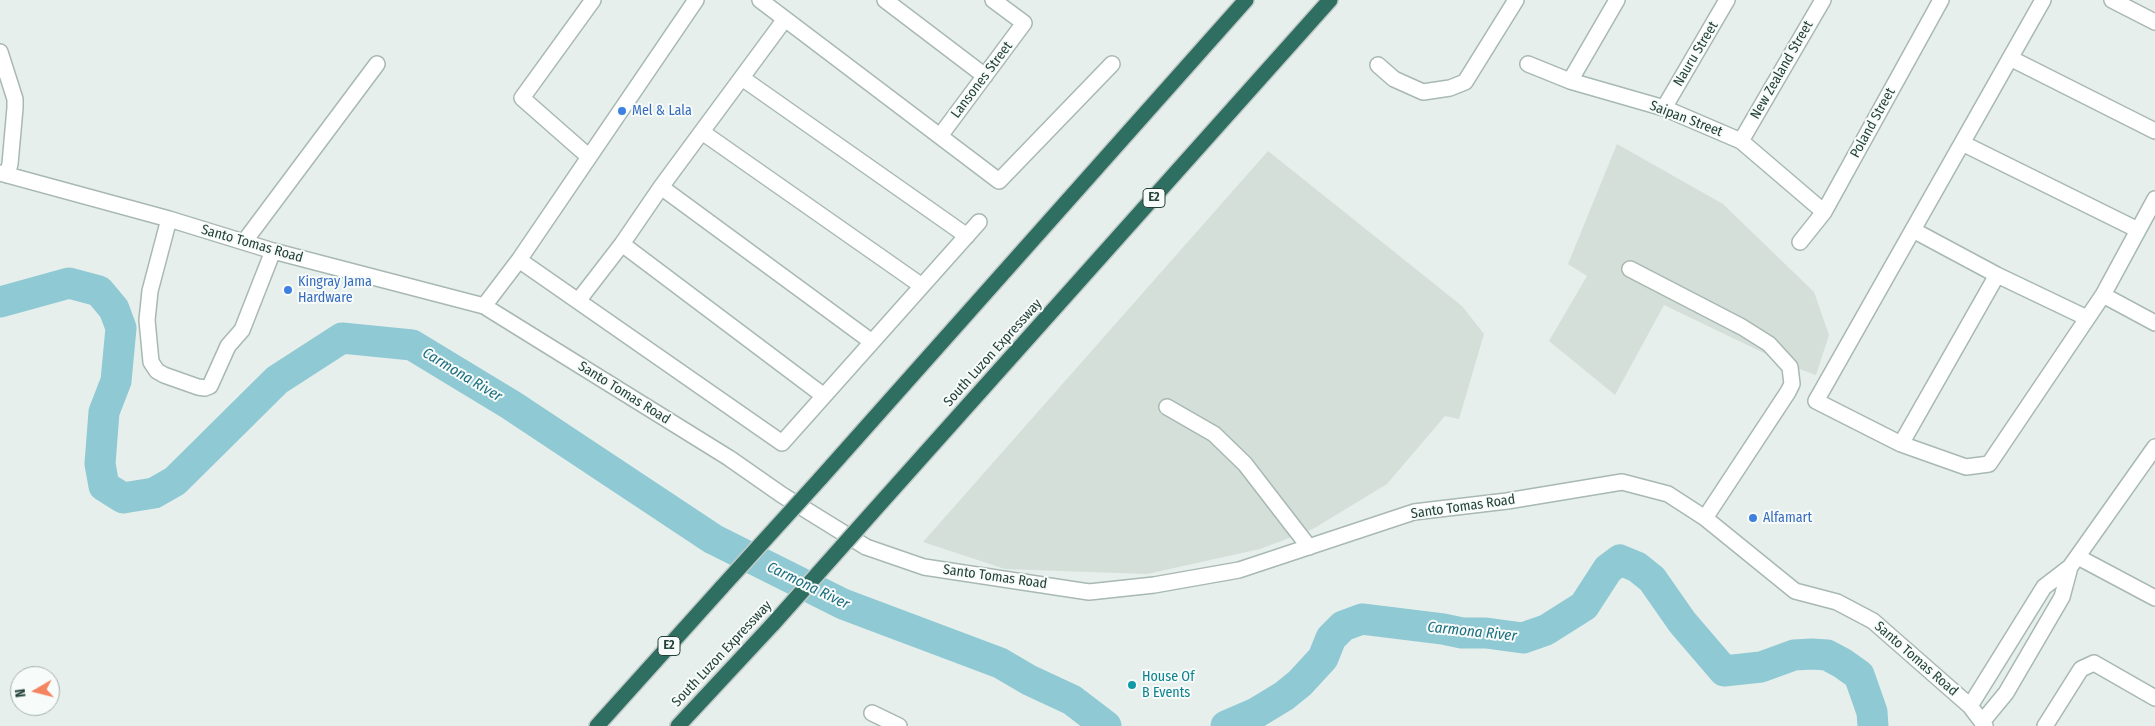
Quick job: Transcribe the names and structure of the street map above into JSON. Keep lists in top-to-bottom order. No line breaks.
{"streets":{"highway":["E2","South Luzon Expressway"],"street":["Nauru Street","New Zealand Street","Lansones Street","Saipan Street","Poland Street","Santo Tomas Road"]},"crossings":[["Nauru Street","Saipan Street"],["New Zealand Street","Saipan Street"],["Saipan Street","Poland Street"]],"water":["Carmona River"],"places":["Mel & Lala","Kingray Jama Hardware","Alfamart","House Of B Events"],"north":"left"}
